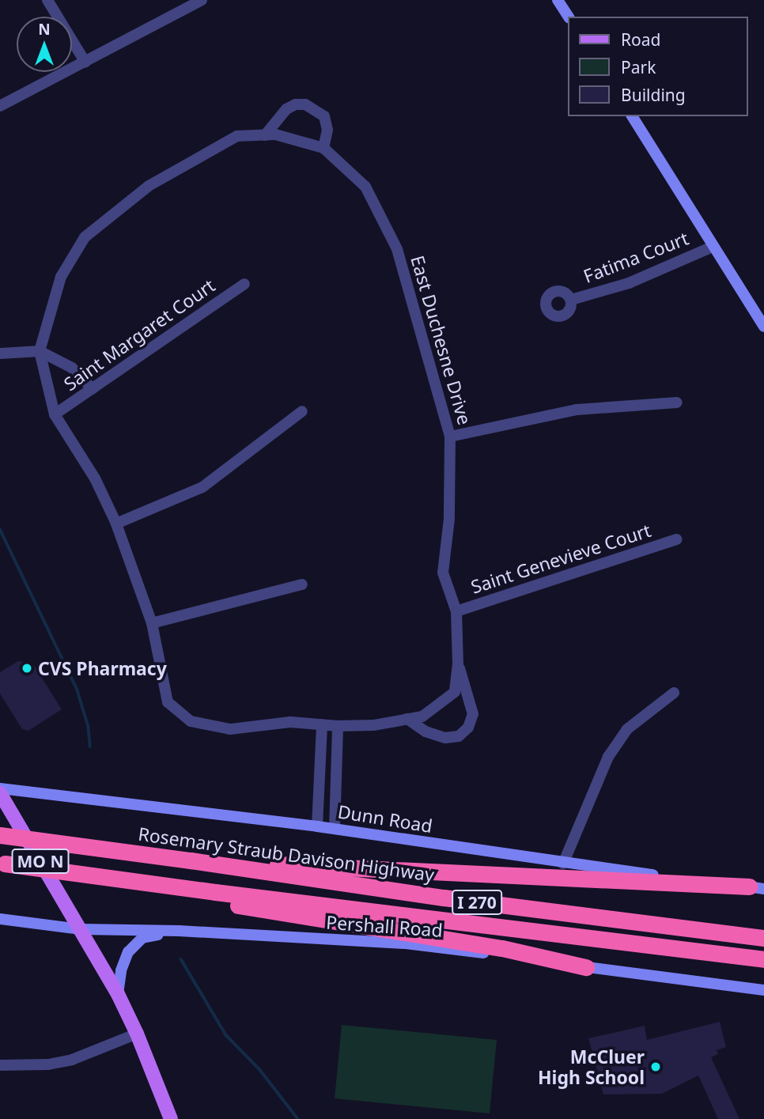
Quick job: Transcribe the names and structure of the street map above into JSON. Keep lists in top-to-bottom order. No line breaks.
{"streets":{"highway":["Rosemary Straub Davison Highway","I 270"],"main road":["MO N"],"street":["Fatima Court","Saint Margaret Court","East Duchesne Drive","Saint Genevieve Court","Dunn Road","Pershall Road"]},"crossings":[["East Duchesne Drive","Saint Genevieve Court"],["MO N","Pershall Road"]],"places":["CVS Pharmacy","McCluer High School"],"legend":["Road","Park","Building"],"north":"top"}
